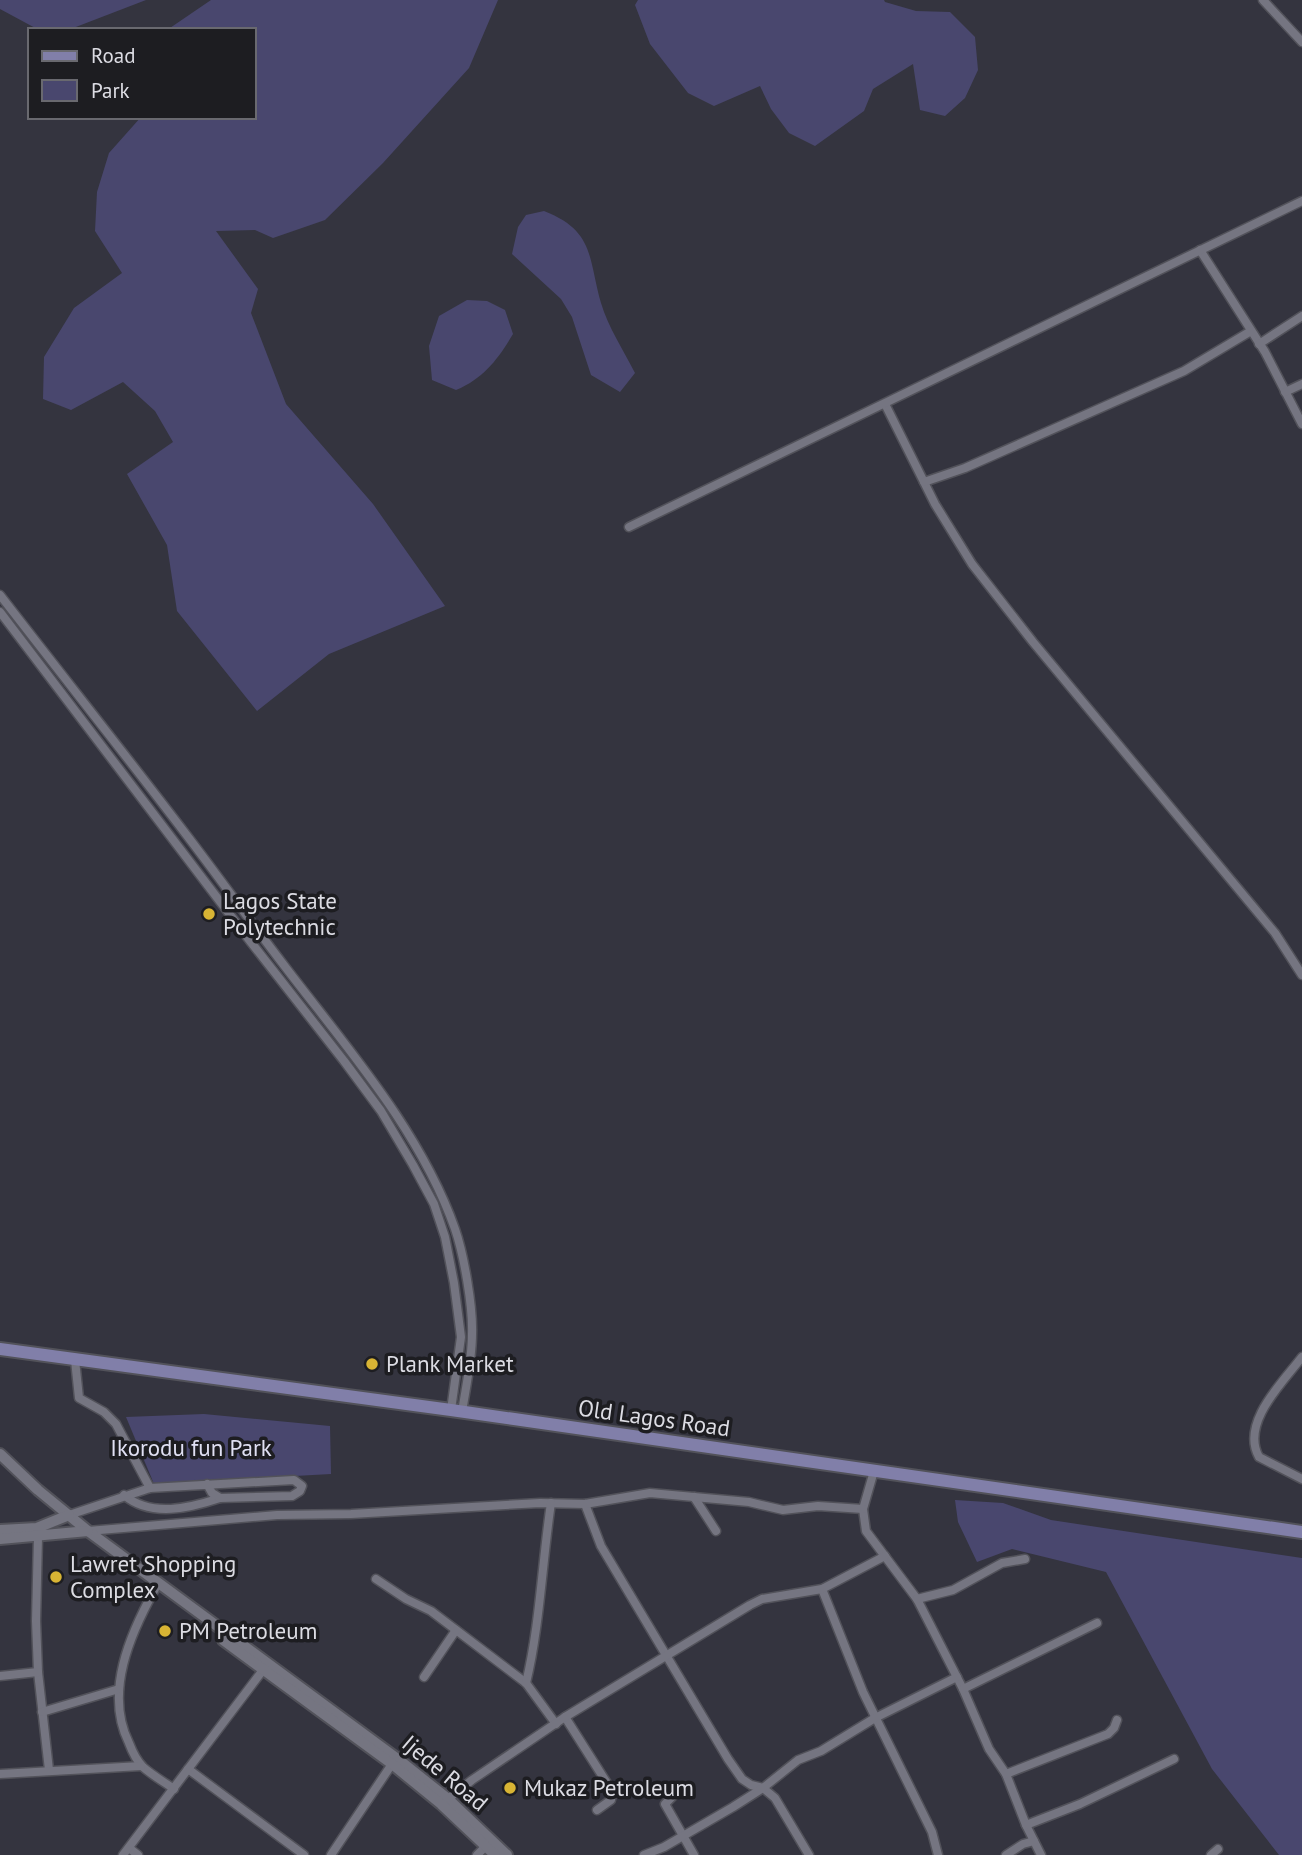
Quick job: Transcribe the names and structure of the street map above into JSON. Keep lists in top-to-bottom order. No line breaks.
{"streets":{"main road":["Old Lagos Road","Ijede Road"]},"parks":["Ikorodu fun Park"],"places":["Lagos State Polytechnic","Plank Market","Lawret Shopping Complex","PM Petroleum","Mukaz Petroleum"],"legend":["Road","Park"]}
